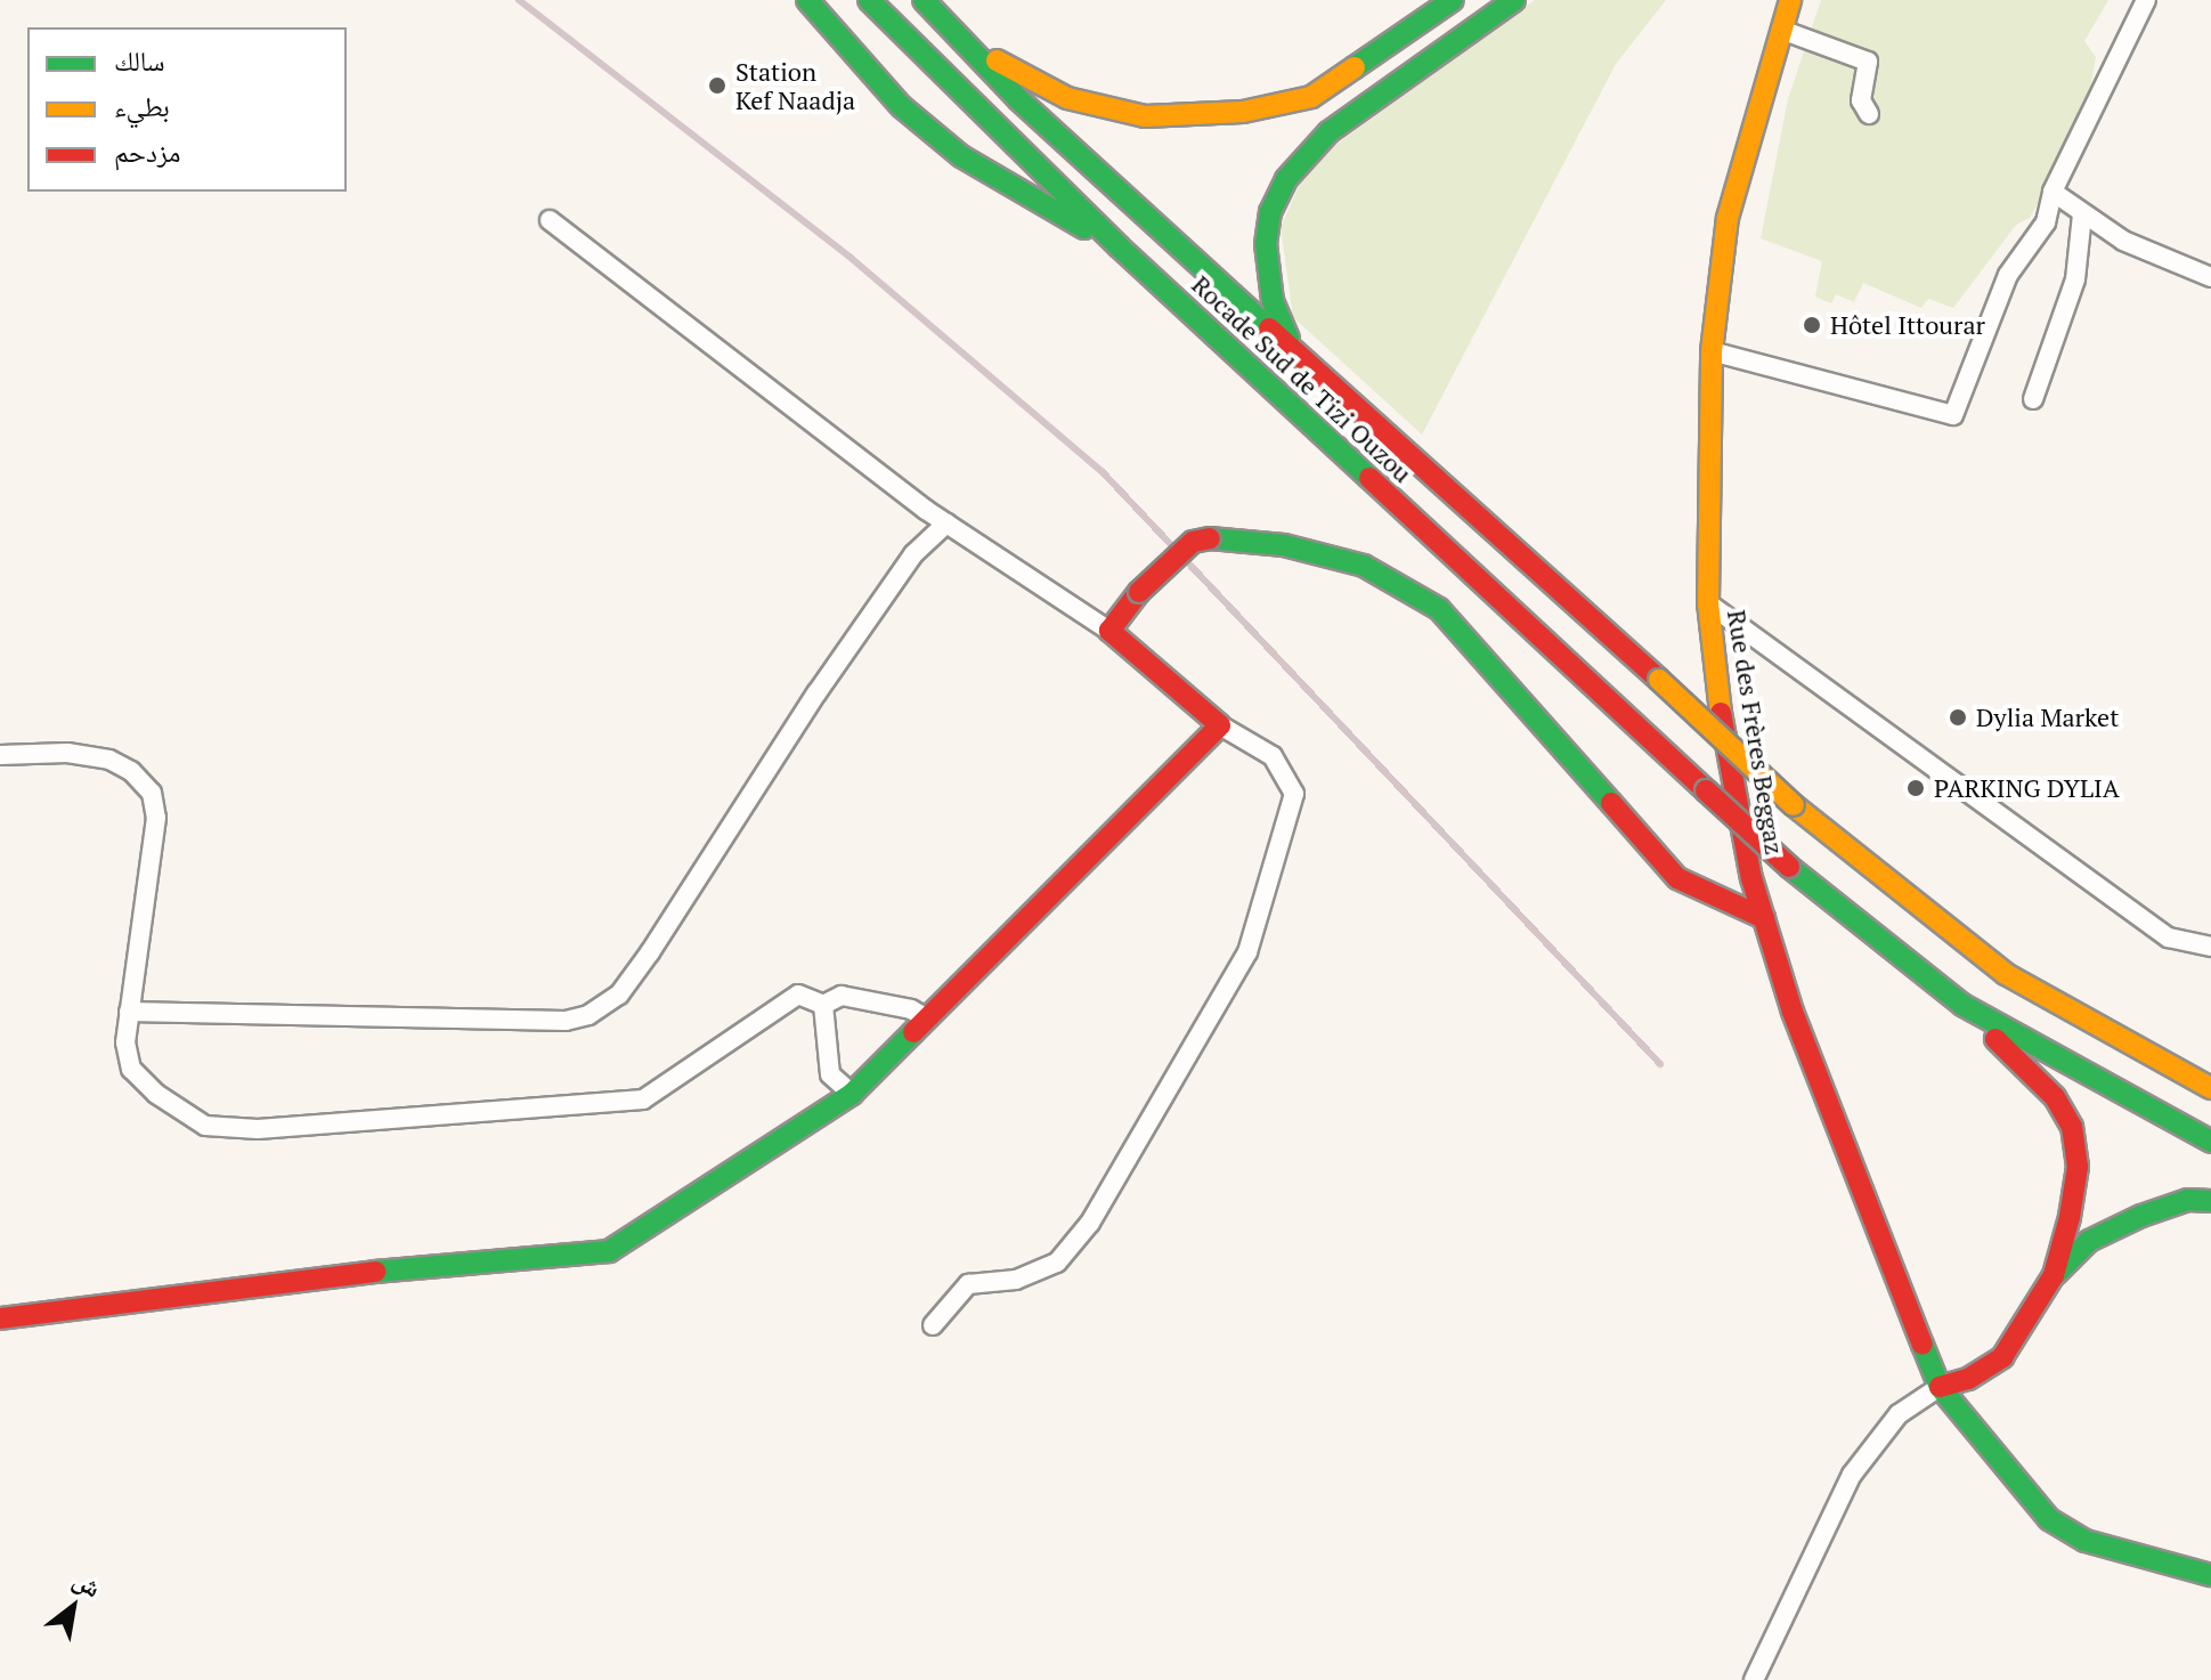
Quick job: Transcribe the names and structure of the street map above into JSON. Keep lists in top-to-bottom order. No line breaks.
{"streets":{"main road":["Rocade Sud de Tizi Ouzou","Rue des Frères Beggaz"]},"places":["Station Kef Naadja","Hôtel Ittourar","Dylia Market","PARKING DYLIA"],"legend":["سالك","بطيء","مزدحم"],"north":"top right"}
